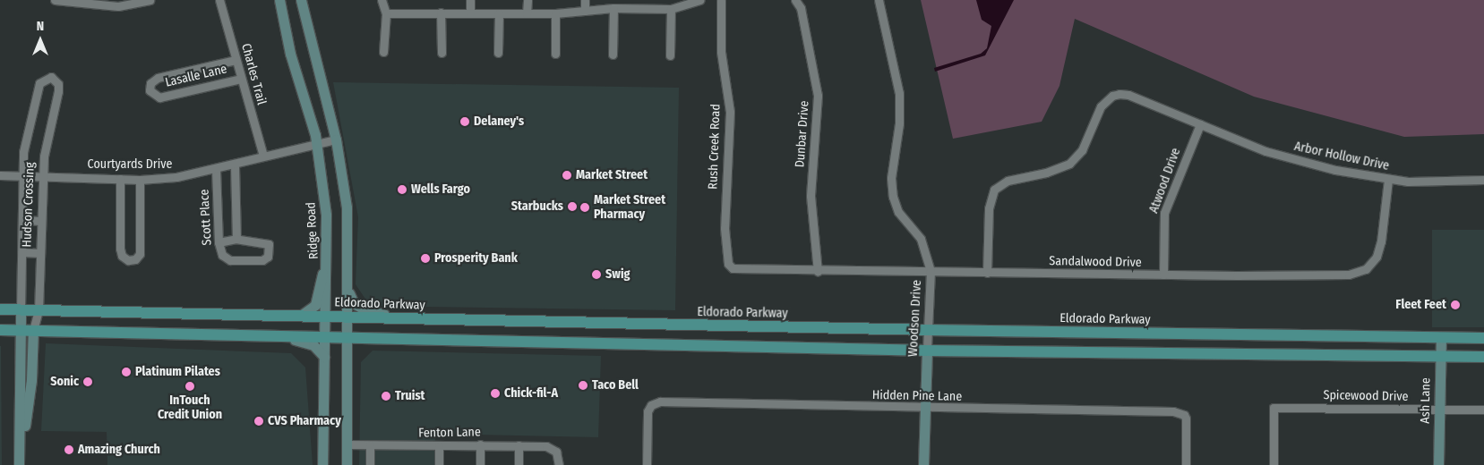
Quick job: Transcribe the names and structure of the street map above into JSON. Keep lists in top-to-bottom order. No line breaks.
{"streets":{"main road":["Hudson Crossing","Ridge Road","Eldorado Parkway","Woodson Drive","Ash Lane"],"street":["Charles Trail","Lasalle Lane","Dunbar Drive","Rush Creek Road","Arbor Hollow Drive","Courtyards Drive","Atwood Drive","Scott Place","Sandalwood Drive","Hidden Pine Lane","Spicewood Drive","Fenton Lane"]},"crossings":[["Charles Trail","Lasalle Lane"],["Charles Trail","Courtyards Drive"],["Dunbar Drive","Sandalwood Drive"],["Rush Creek Road","Sandalwood Drive"],["Arbor Hollow Drive","Atwood Drive"],["Arbor Hollow Drive","Sandalwood Drive"],["Courtyards Drive","Hudson Crossing"],["Courtyards Drive","Scott Place"],["Courtyards Drive","Ridge Road"],["Atwood Drive","Sandalwood Drive"],["Hudson Crossing","Eldorado Parkway"],["Ridge Road","Eldorado Parkway"],["Sandalwood Drive","Woodson Drive"],["Eldorado Parkway","Woodson Drive"],["Eldorado Parkway","Ash Lane"],["Woodson Drive","Hidden Pine Lane"],["Spicewood Drive","Ash Lane"]],"places":["Delaney's","Market Street","Wells Fargo","Starbucks","Market Street Pharmacy","Prosperity Bank","Swig","Fleet Feet","Platinum Pilates","Sonic","Taco Bell","InTouch Credit Union","Chick-fil-A","Truist","CVS Pharmacy","Amazing Church"],"north":"top"}
